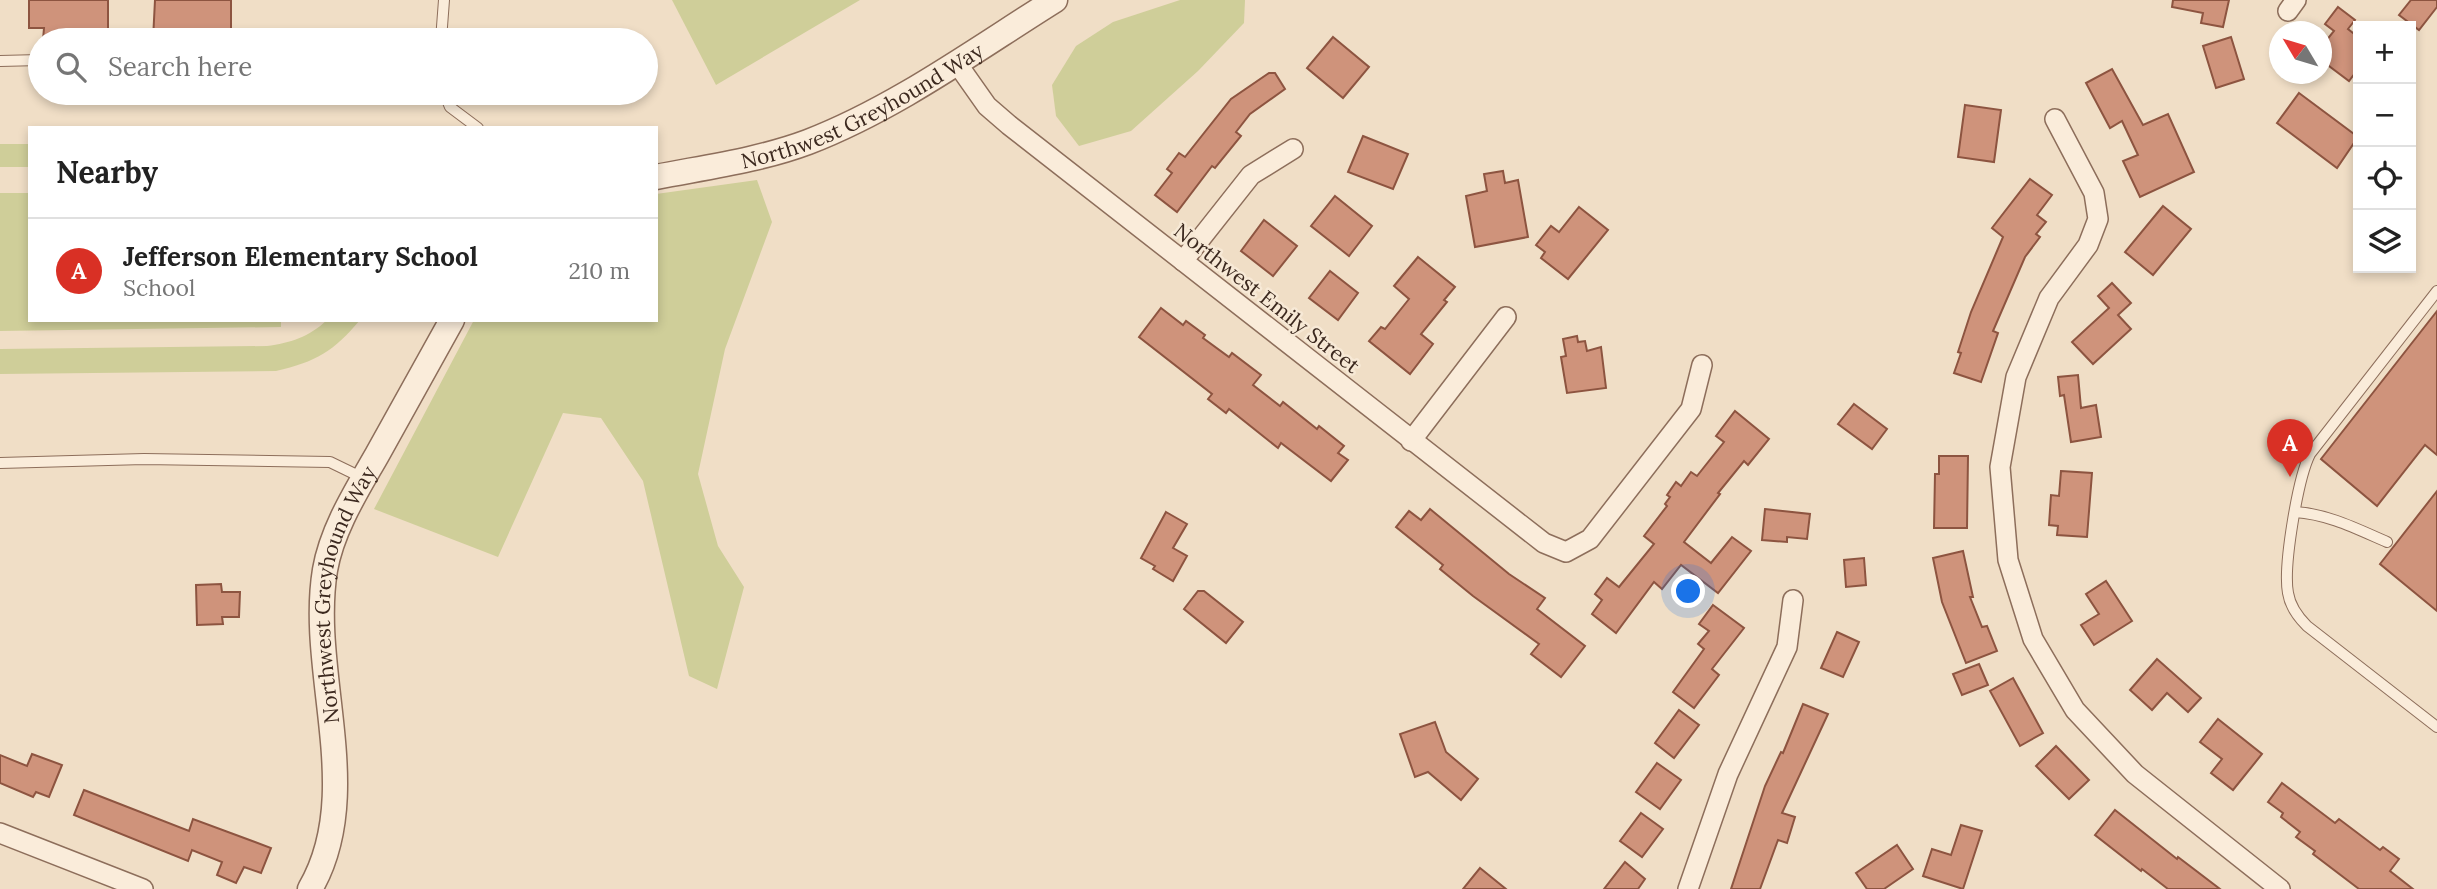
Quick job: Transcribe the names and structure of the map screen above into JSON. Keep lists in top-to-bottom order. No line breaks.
{"streets":{"street":["Northwest Greyhound Way","Northwest Emily Street"]},"crossings":[["Northwest Greyhound Way","Northwest Emily Street"]],"north":"top left","page":{"map_buttons":["+","−"],"search":"Search here","heading":"Nearby","list":[{"mark":"A","name":"Jefferson Elementary School","note":"School","value":"210 m"}],"pins":"A"}}
